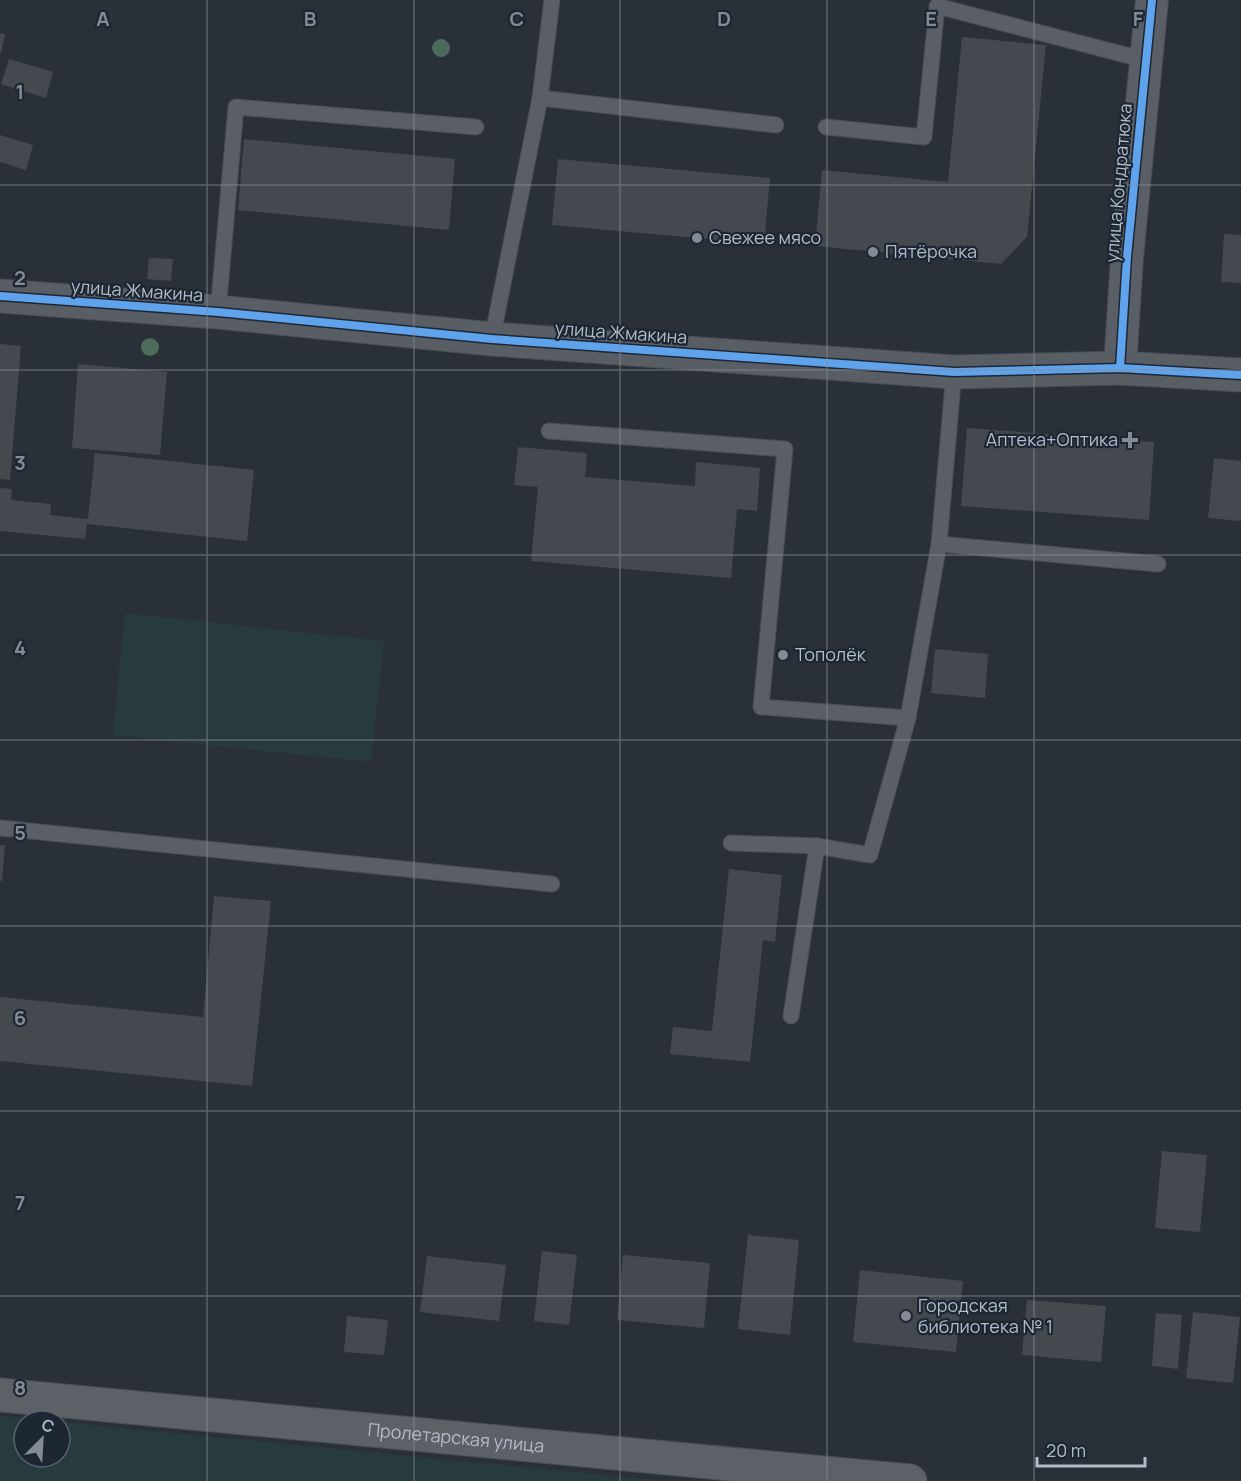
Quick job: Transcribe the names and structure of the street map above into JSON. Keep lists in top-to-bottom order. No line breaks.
{"streets":{"main road":["Пролетарская улица"],"street":["улица Кондратюка","улица Жмакина"]},"crossings":[["улица Кондратюка","улица Жмакина"]],"places":{"other":["Свежее мясо","Пятёрочка","Тополёк","Городская библиотека № 1"],"health":["Аптека+Оптика"]},"scale_bar":"20 m","north":"top right","grid":{"columns":["A","B","C","D","E","F"],"rows":["1","2","3","4","5","6","7","8"]}}
